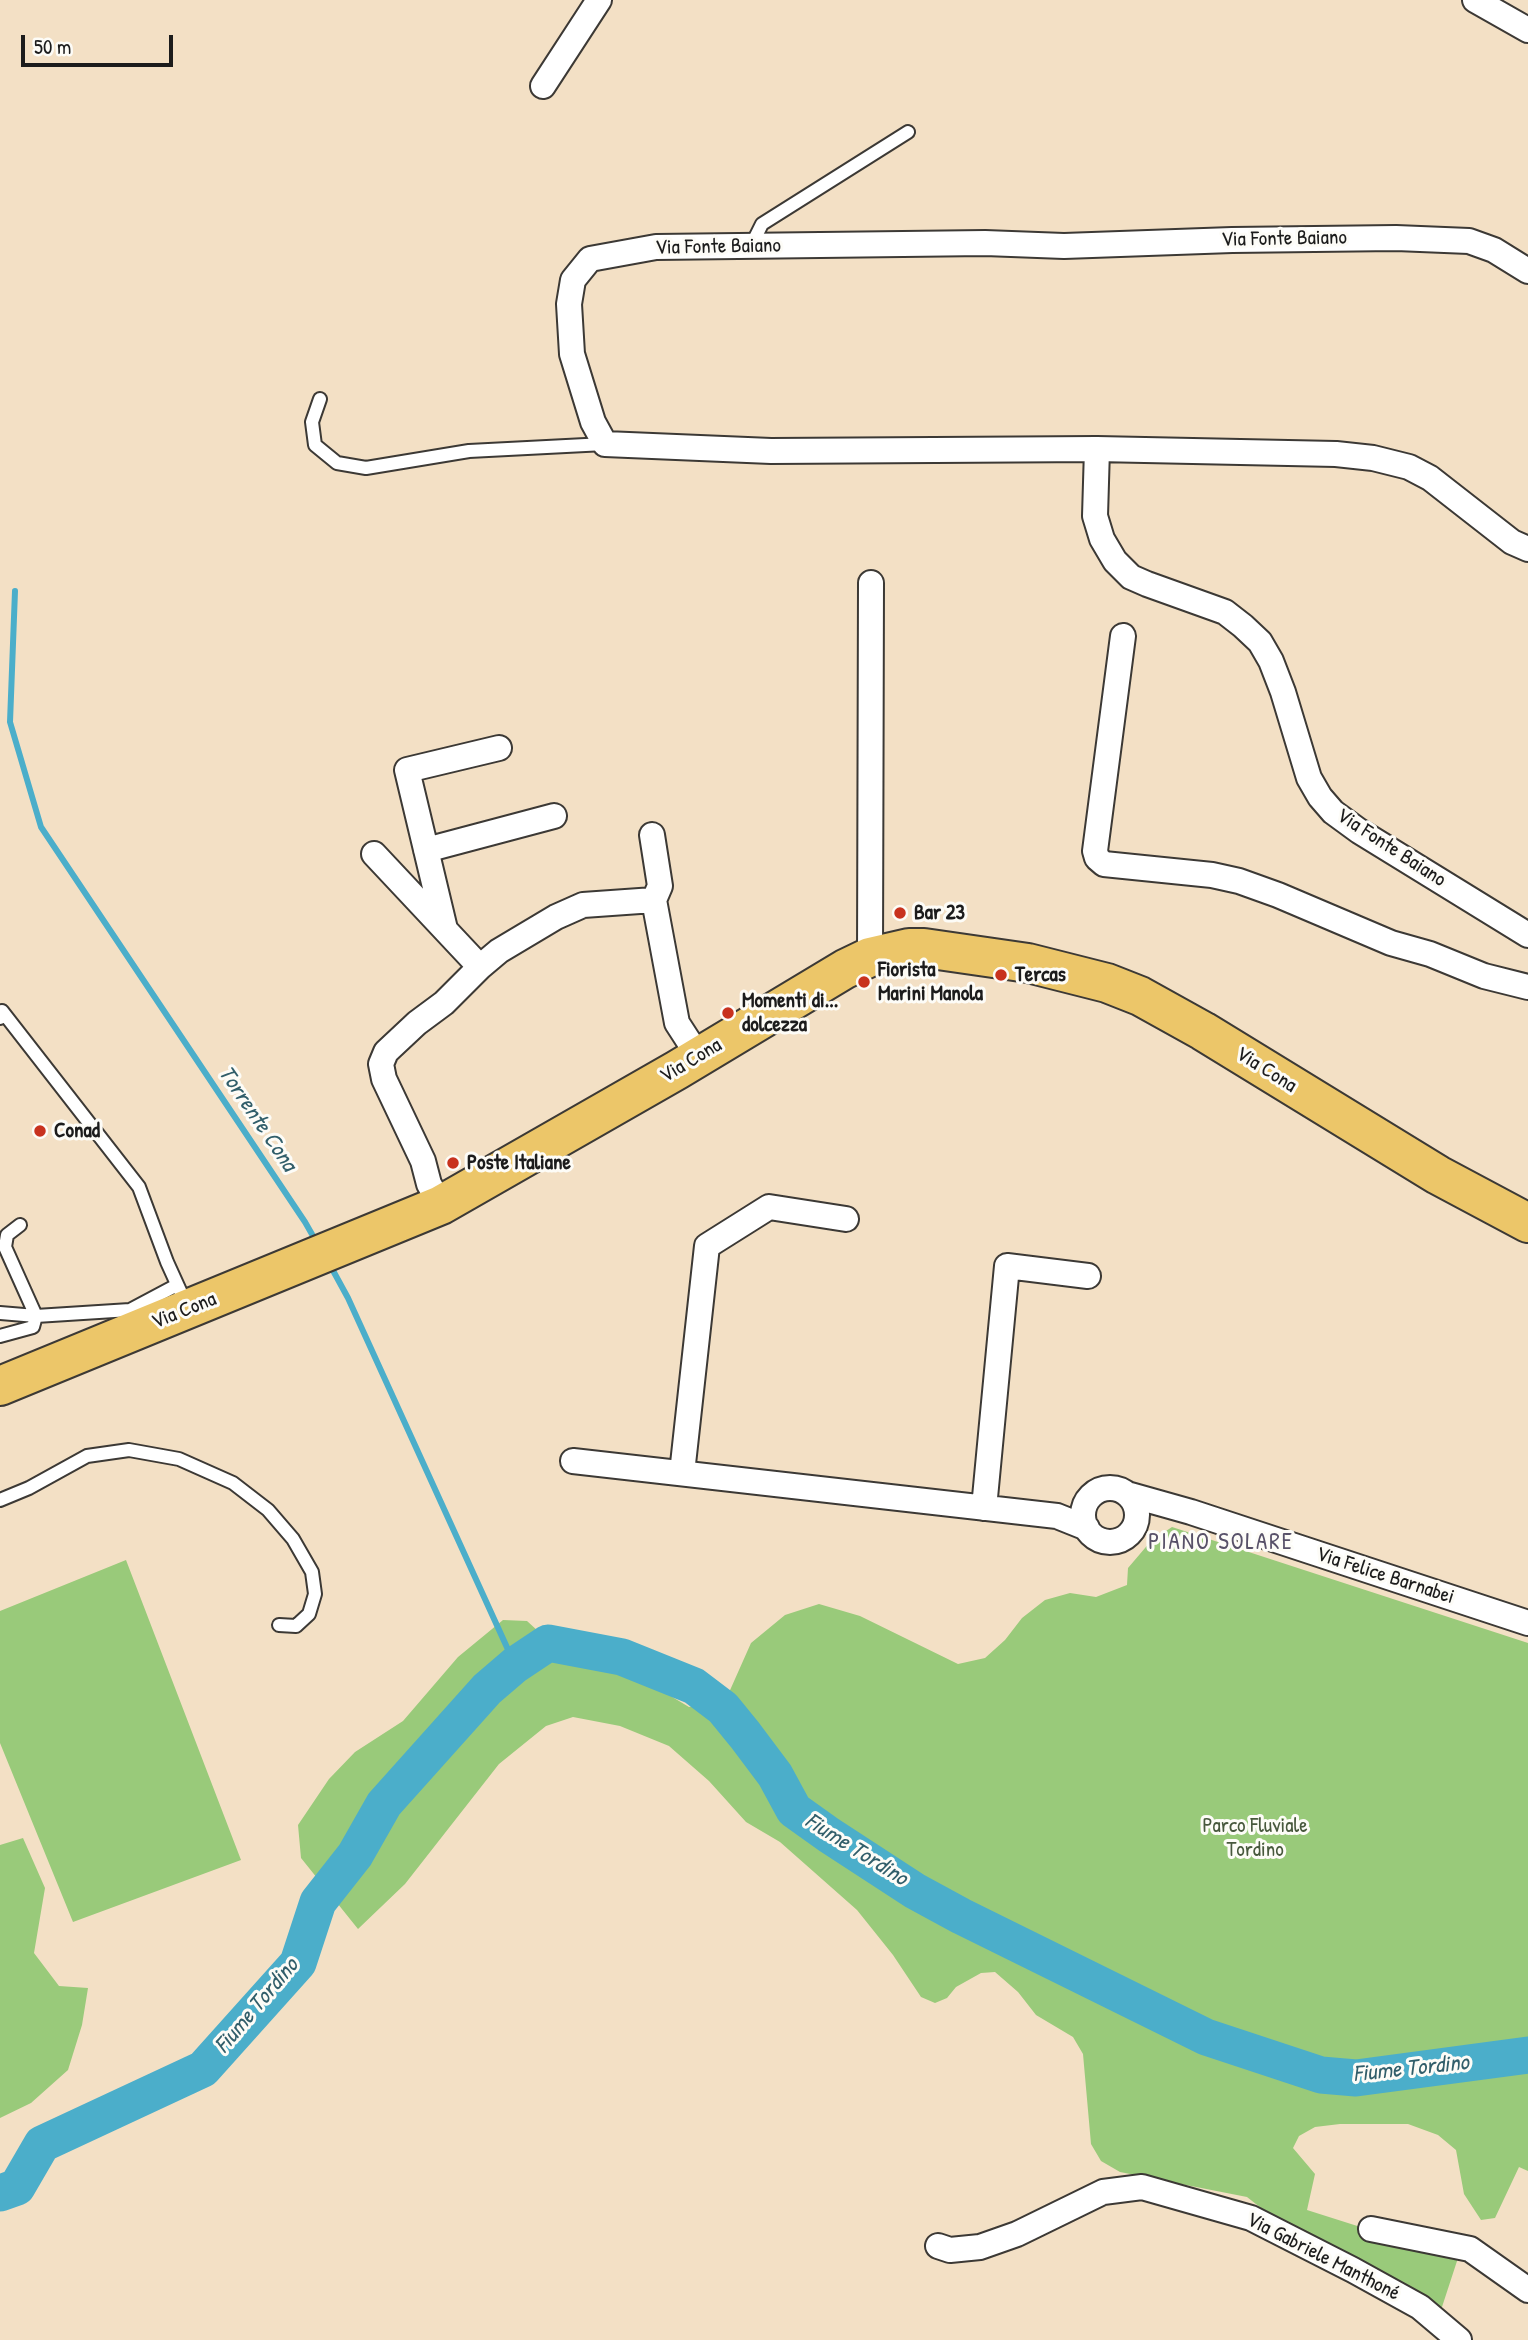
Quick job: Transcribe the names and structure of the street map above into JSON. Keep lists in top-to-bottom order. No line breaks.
{"streets":{"main road":["Via Cona"],"street":["Via Fonte Baiano","Via Felice Barnabei","Via Gabriele Manthoné"]},"districts":["PIANO SOLARE"],"water":["Torrente Cona","Fiume Tordino"],"parks":["Parco Fluviale Tordino"],"places":["Bar 23","Tercas","Fiorista Marini Manola","Momenti di... dolcezza","Conad","Poste Italiane"],"scale_bar":"50 m"}
